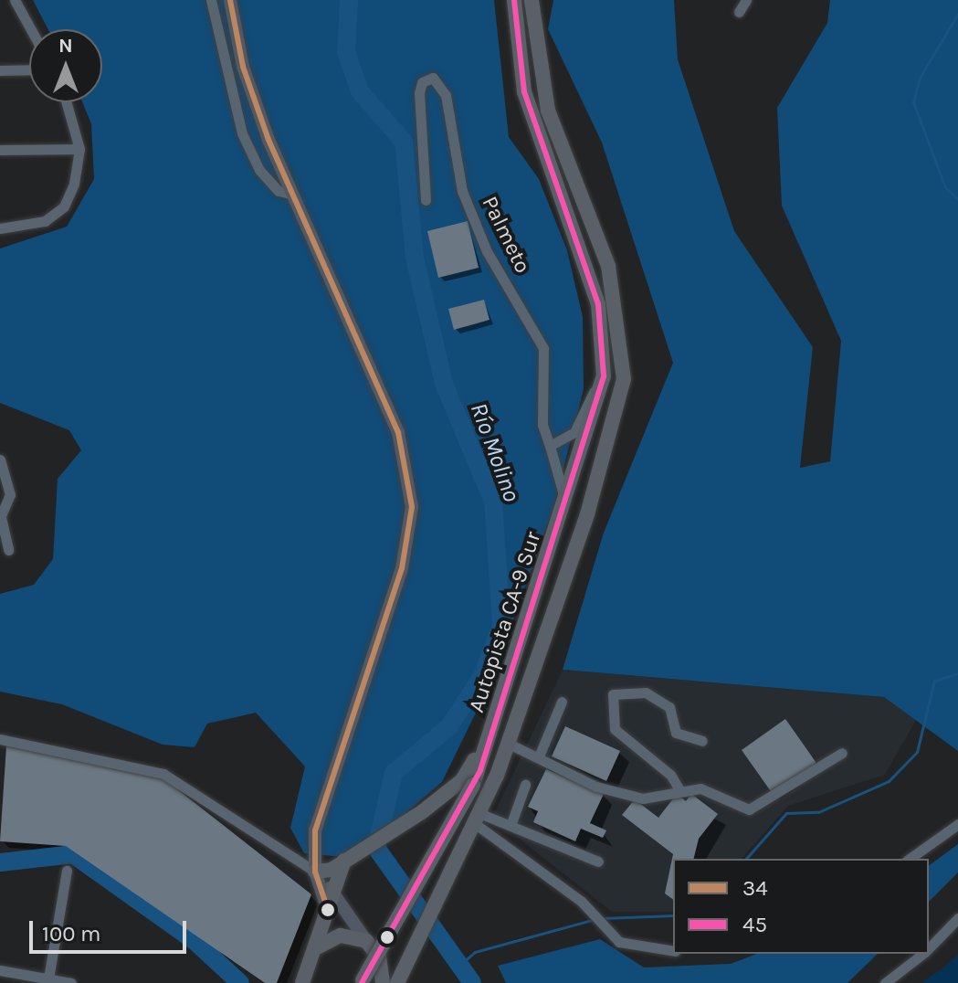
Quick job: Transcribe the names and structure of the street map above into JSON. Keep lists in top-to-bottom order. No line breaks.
{"streets":{"highway":["Autopista CA-9 Sur"],"street":["Palmeto"]},"water":["Río Molino"],"lines":["transit line 34","transit line 45"],"legend":["34","45"],"scale_bar":"100 m","north":"top"}
